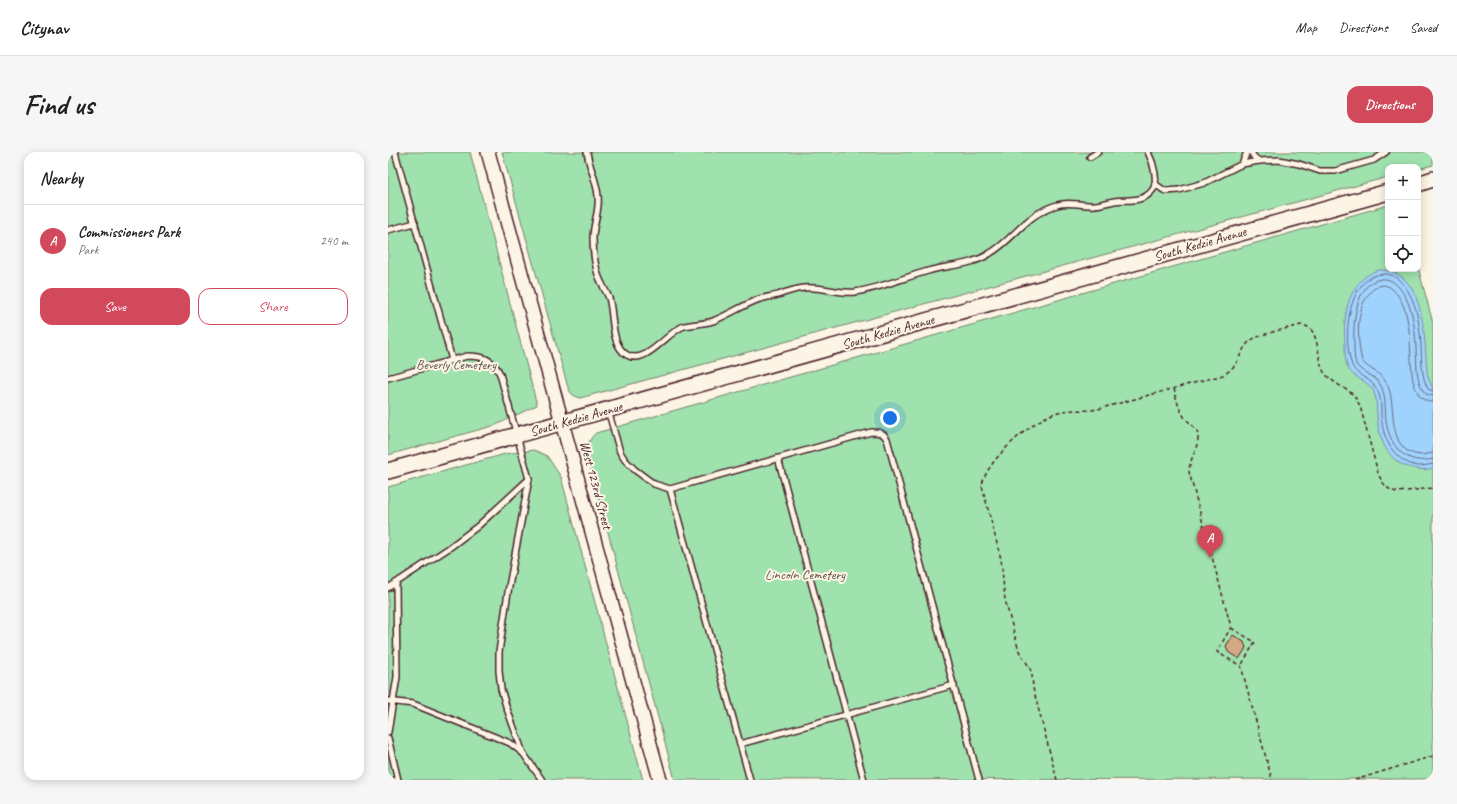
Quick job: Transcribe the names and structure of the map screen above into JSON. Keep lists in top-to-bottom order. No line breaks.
{"streets":{"main road":["South Kedzie Avenue"],"street":["West 123rd Street"]},"crossings":[["South Kedzie Avenue","West 123rd Street"]],"parks":["Beverly Cemetery","Lincoln Cemetery"],"page":{"header":"Citynav","nav":["Map","Directions","Saved"],"buttons":["Directions",["Save","Share"]],"title":"Find us","heading":"Nearby","map_buttons":["+","−"],"list":[{"mark":"A","name":"Commissioners Park","note":"Park","value":"240 m"}],"pins":"A"}}
